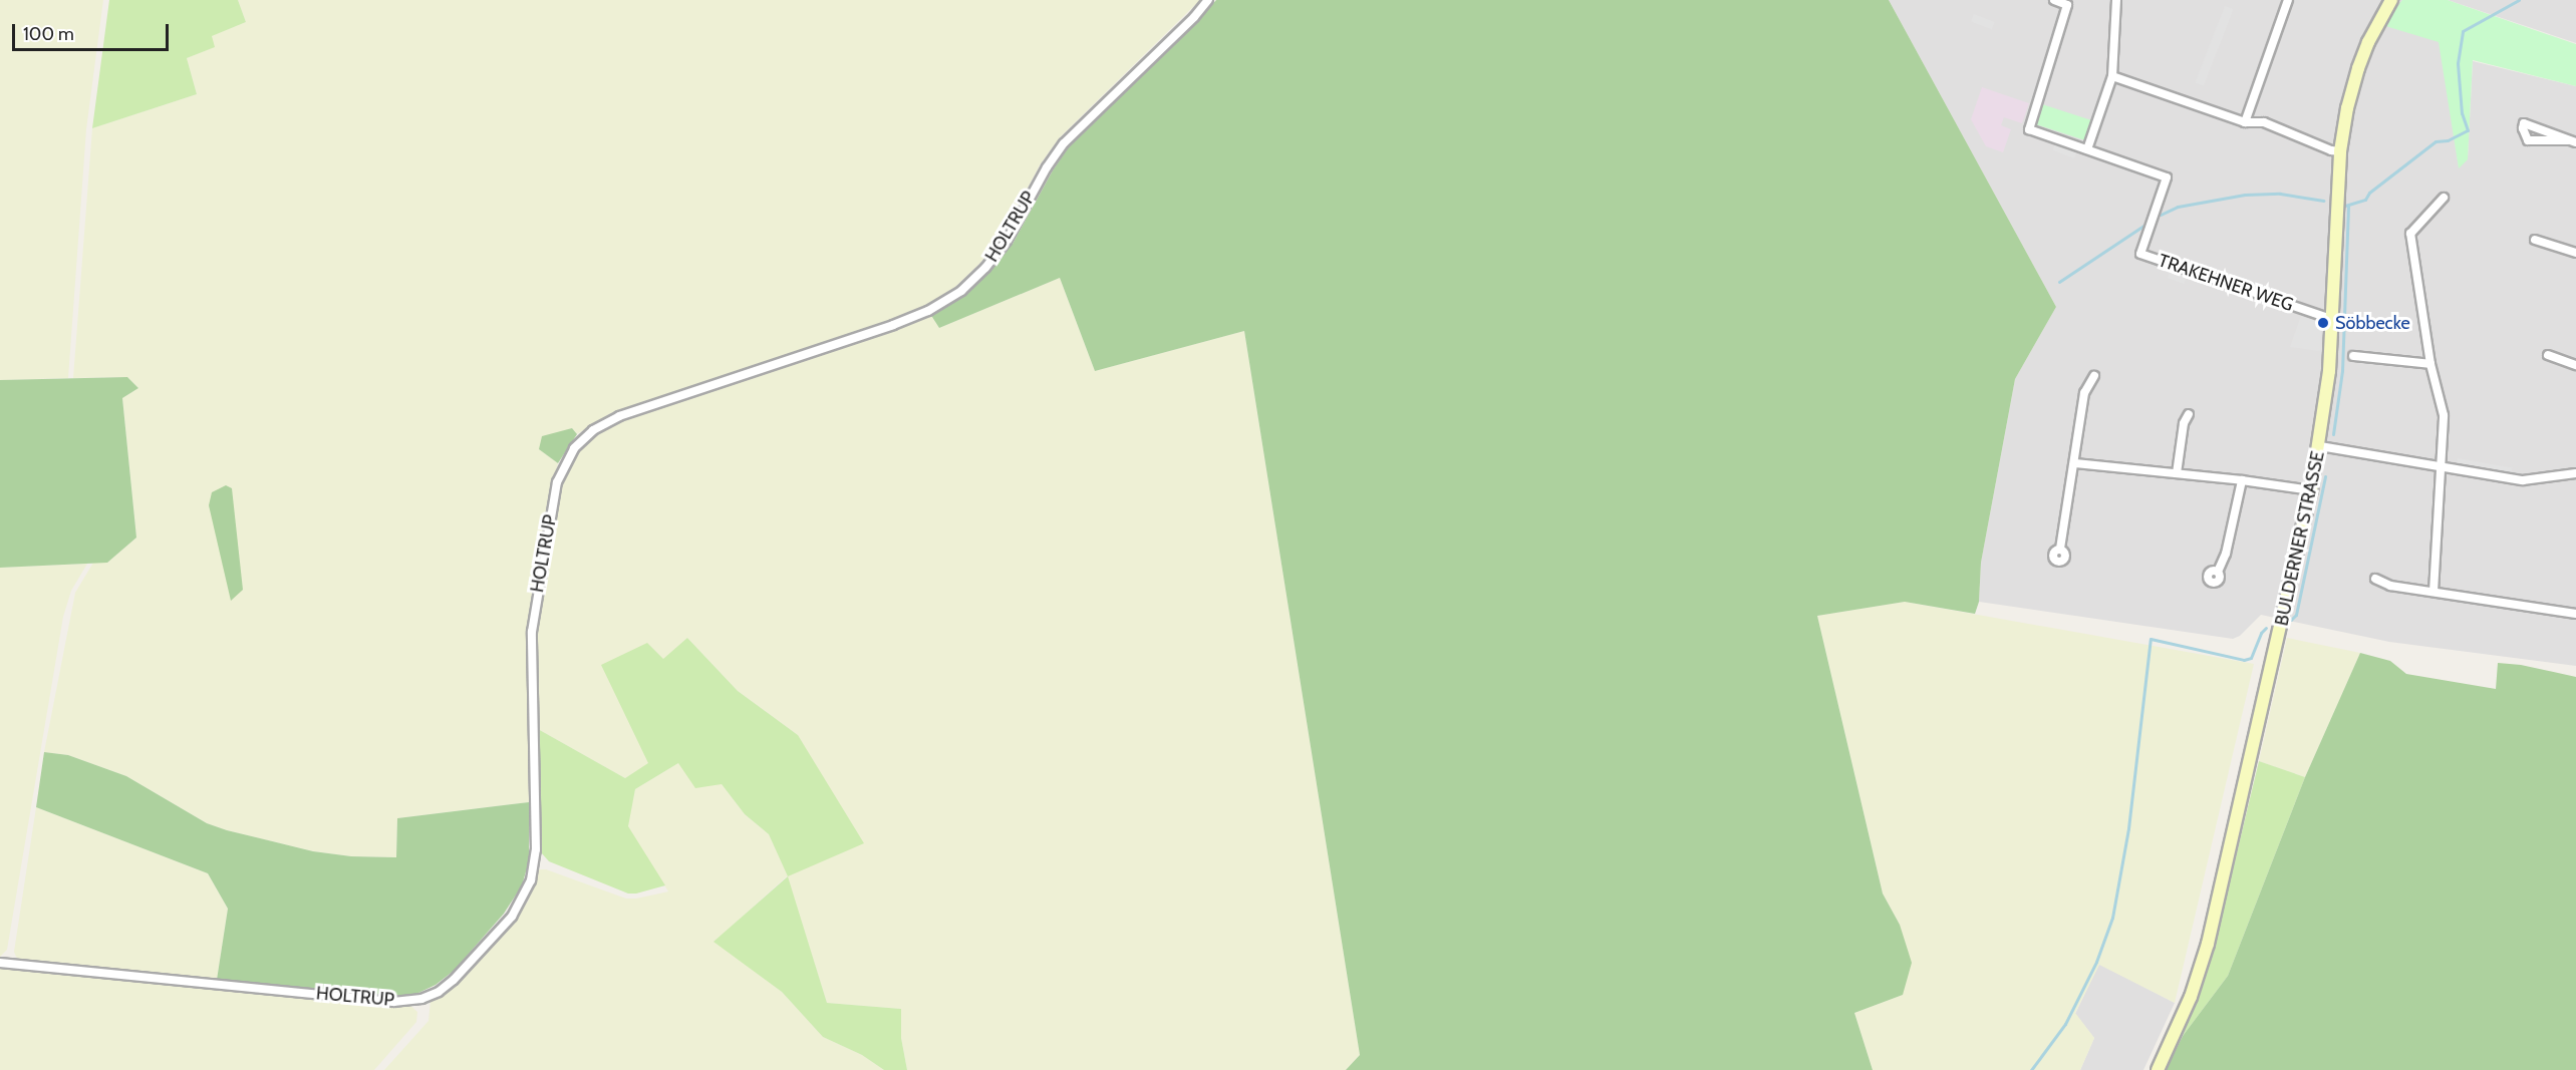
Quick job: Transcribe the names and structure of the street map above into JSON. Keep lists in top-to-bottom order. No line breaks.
{"streets":{"street":["HOLTRUP","TRAKEHNER WEG","BULDERNER STRASSE"]},"crossings":[["TRAKEHNER WEG","BULDERNER STRASSE"]],"places":["Söbbecke"],"scale_bar":"100 m"}
